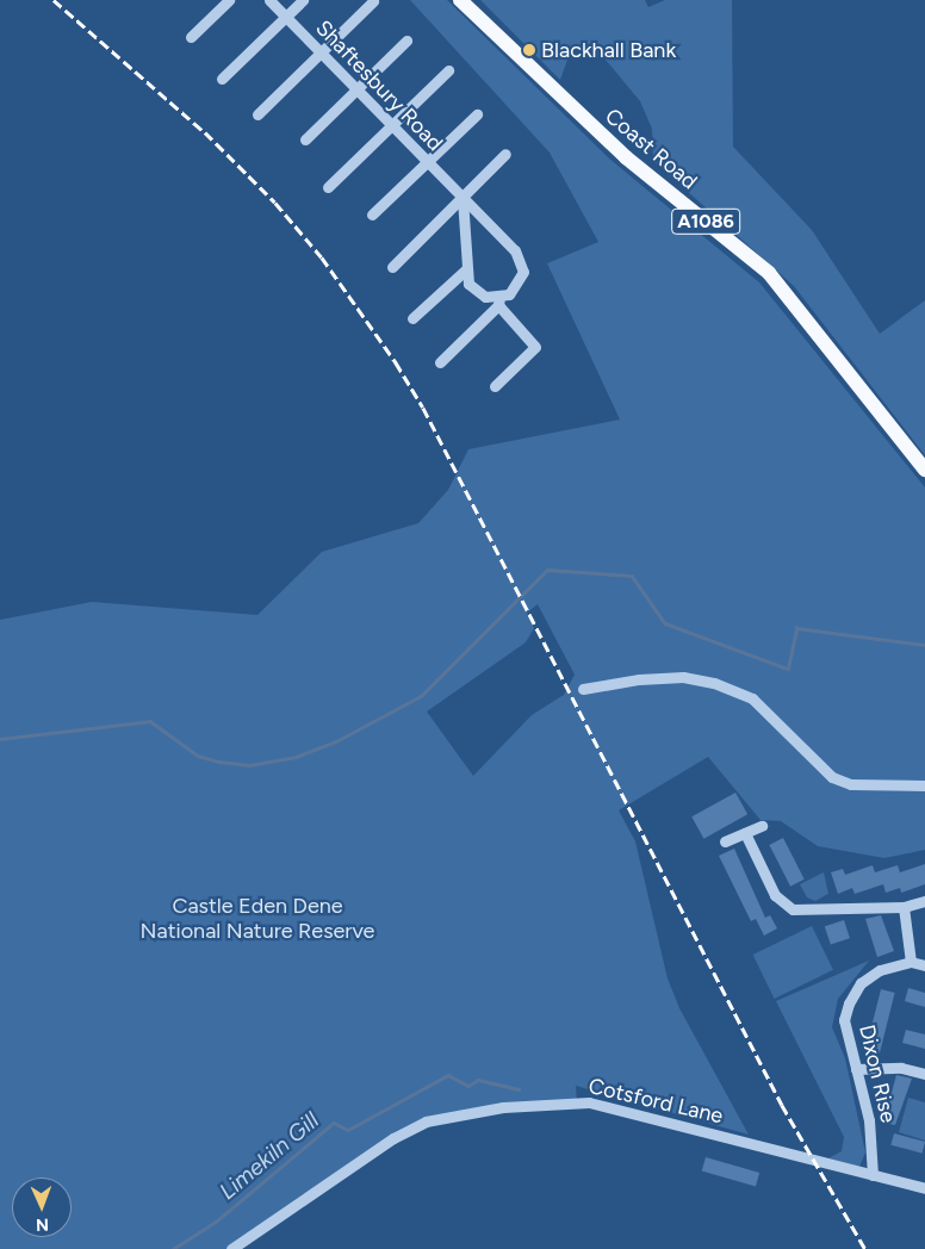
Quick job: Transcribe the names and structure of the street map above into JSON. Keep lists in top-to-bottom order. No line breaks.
{"streets":{"main road":["Coast Road","A1086"],"street":["Shaftesbury Road","Dixon Rise","Cotsford Lane"]},"crossings":[["Dixon Rise","Cotsford Lane"]],"water":["Limekiln Gill"],"parks":["Castle Eden Dene National Nature Reserve"],"places":["Blackhall Bank"],"north":"bottom"}
